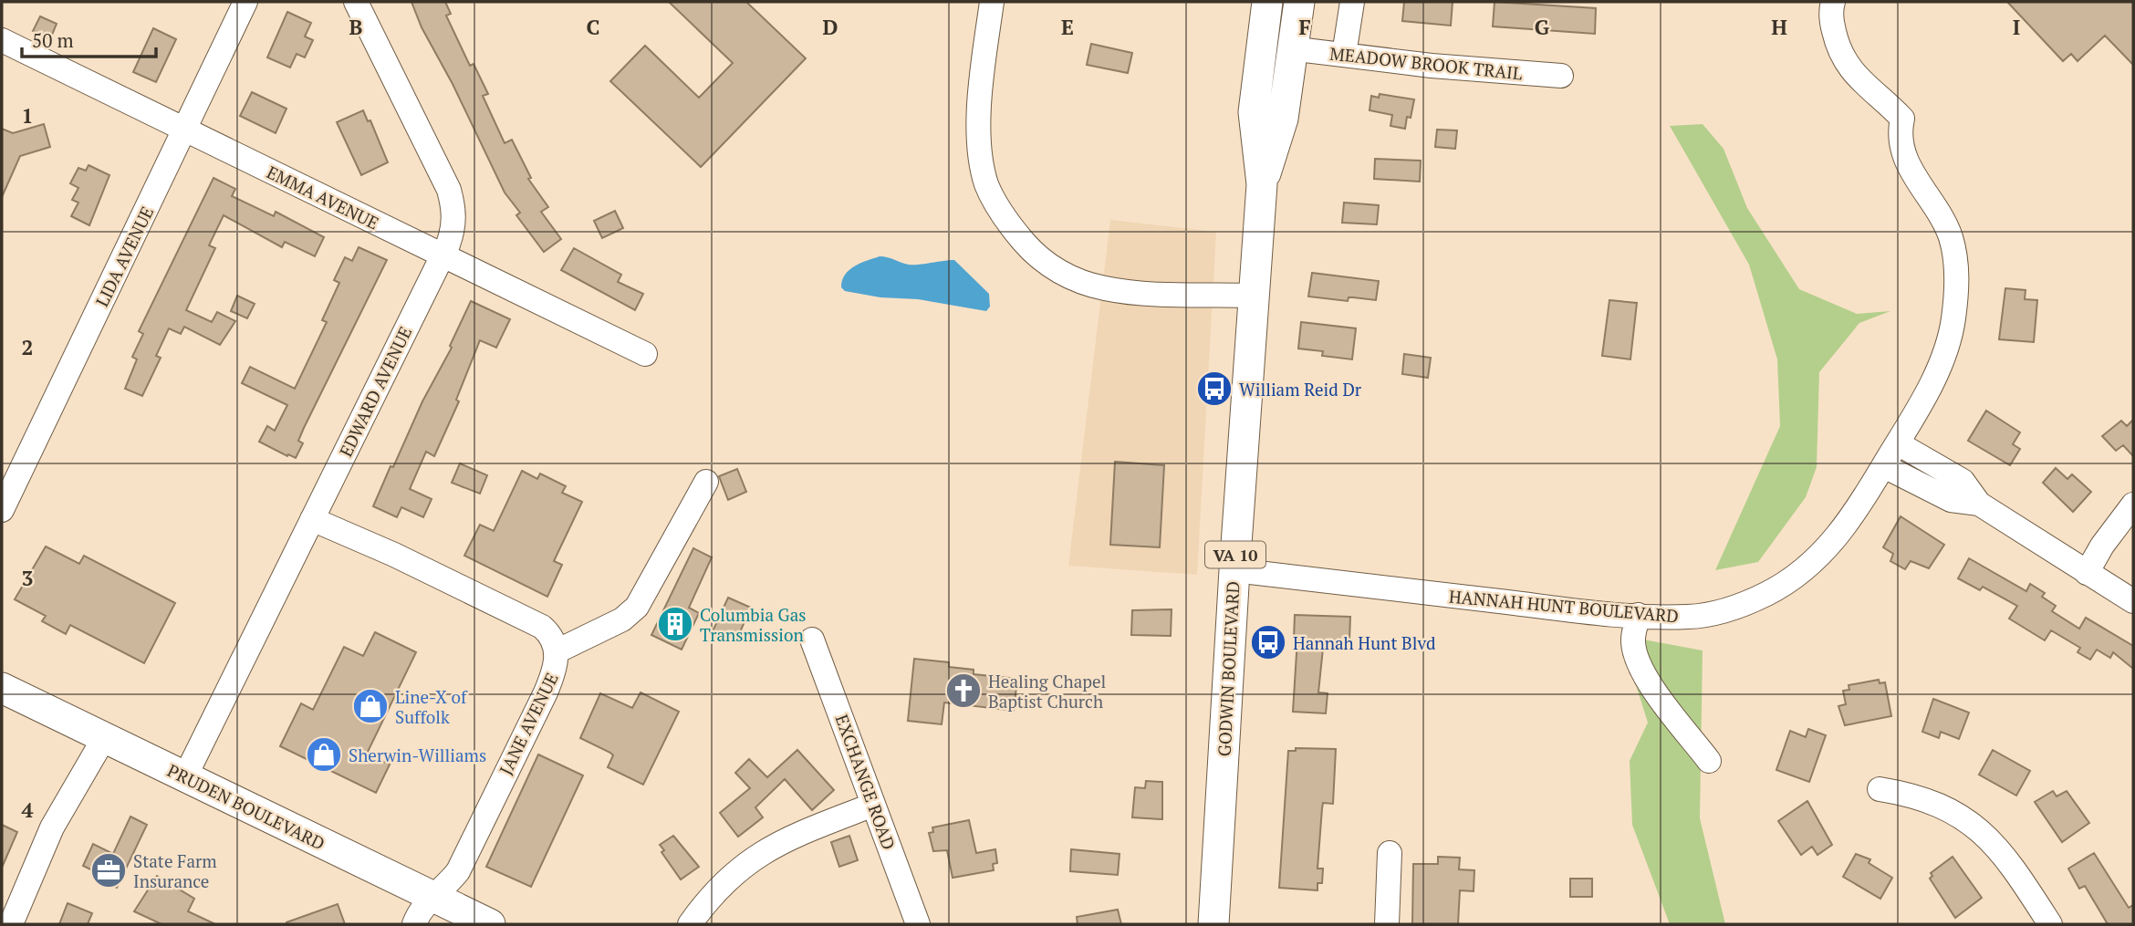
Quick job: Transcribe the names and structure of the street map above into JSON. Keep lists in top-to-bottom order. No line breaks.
{"streets":{"main road":["VA 10","GODWIN BOULEVARD","PRUDEN BOULEVARD"],"street":["MEADOW BROOK TRAIL","EMMA AVENUE","LIDA AVENUE","EDWARD AVENUE","HANNAH HUNT BOULEVARD","JANE AVENUE","EXCHANGE ROAD"]},"crossings":[["MEADOW BROOK TRAIL","GODWIN BOULEVARD"],["EMMA AVENUE","LIDA AVENUE"],["EMMA AVENUE","EDWARD AVENUE"],["EDWARD AVENUE","PRUDEN BOULEVARD"],["HANNAH HUNT BOULEVARD","GODWIN BOULEVARD"],["JANE AVENUE","PRUDEN BOULEVARD"]],"places":{"bus stop":["William Reid Dr","Hannah Hunt Blvd"],"building":["Columbia Gas Transmission"],"church":["Healing Chapel Baptist Church"],"shop":["Line-X of Suffolk","Sherwin-Williams"],"office":["State Farm Insurance"]},"scale_bar":"50 m","grid":{"columns":["B","C","D","E","F","G","H","I"],"rows":["1","2","3","4"]}}
